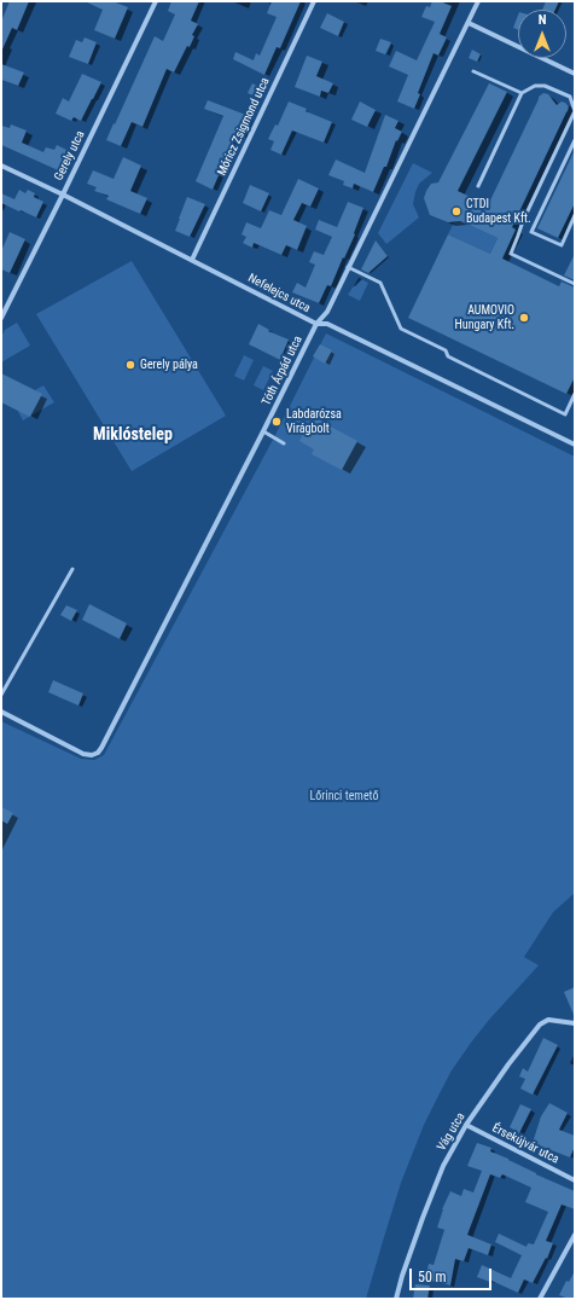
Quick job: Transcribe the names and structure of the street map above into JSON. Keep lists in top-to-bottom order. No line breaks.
{"streets":{"street":["Móricz Zsigmond utca","Gerely utca","Nefelejcs utca","Tóth Árpád utca","Vág utca","Érsekújvár utca"]},"crossings":[["Móricz Zsigmond utca","Nefelejcs utca"],["Gerely utca","Nefelejcs utca"],["Nefelejcs utca","Tóth Árpád utca"],["Vág utca","Érsekújvár utca"]],"districts":["Miklóstelep"],"parks":["Lőrinci temető"],"places":["CTDI Budapest Kft.","AUMOVIO Hungary Kft.","Gerely pálya","Labdarózsa Virágbolt"],"scale_bar":"50 m","north":"top"}
